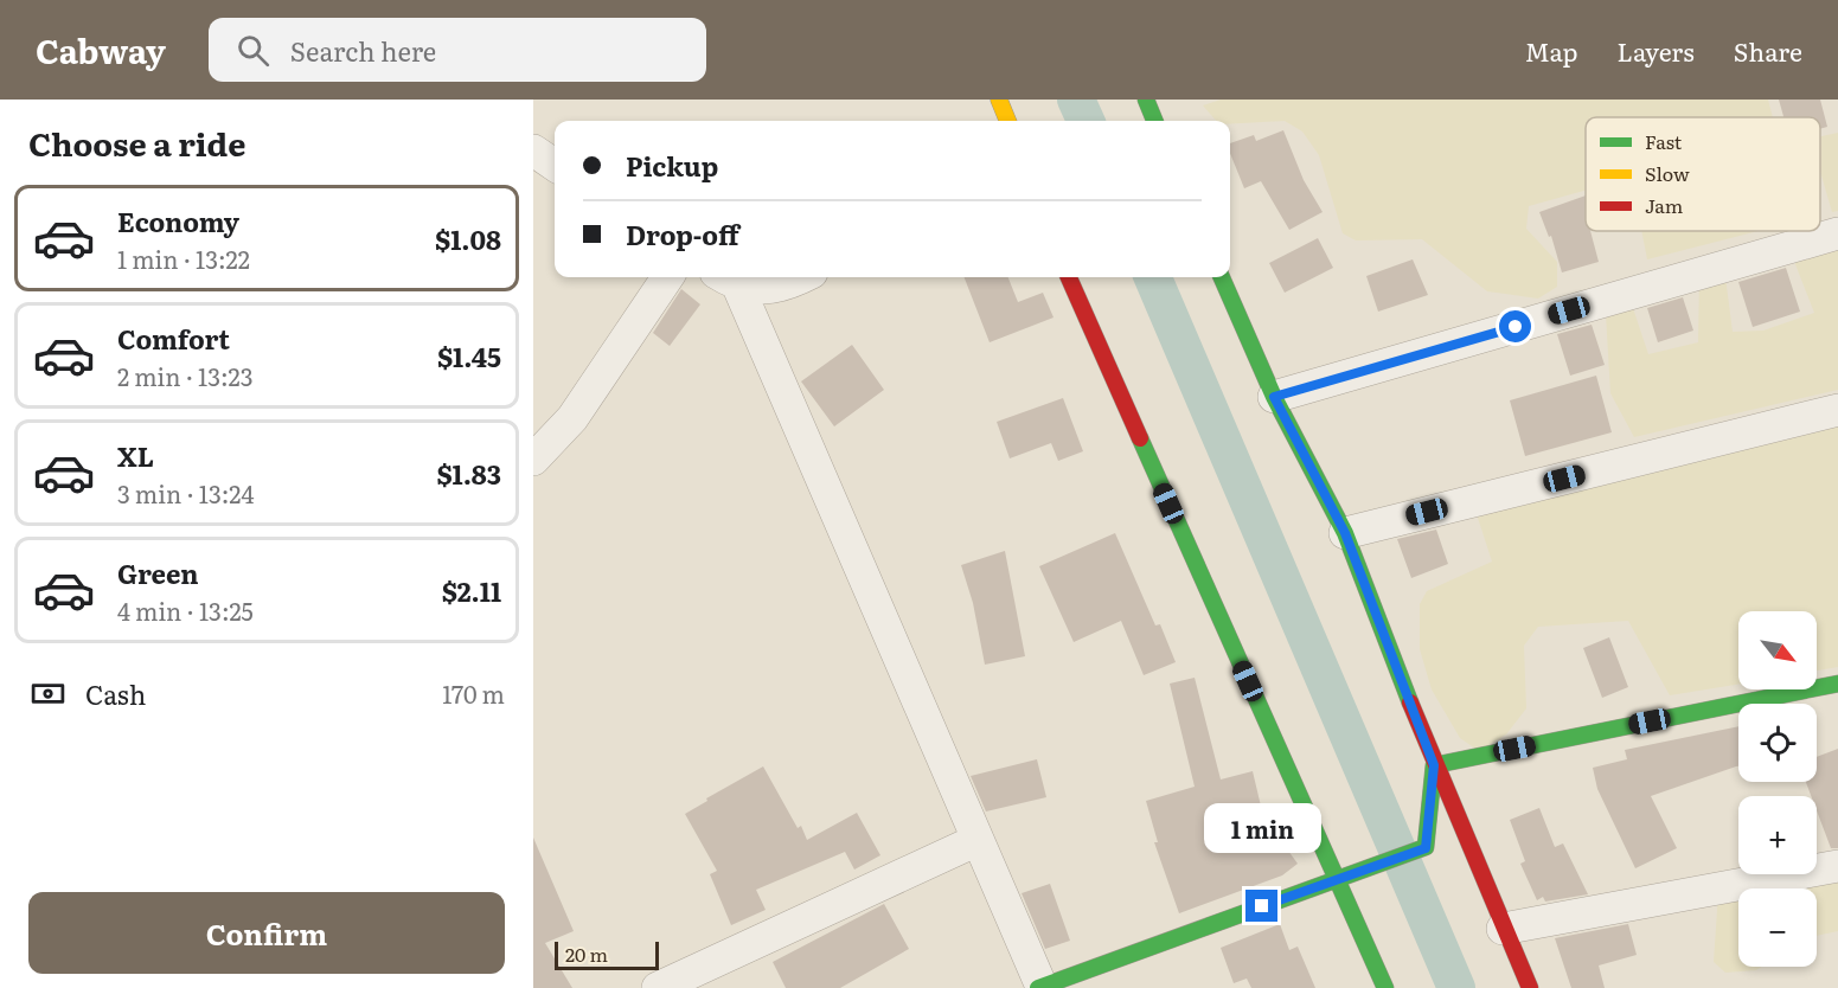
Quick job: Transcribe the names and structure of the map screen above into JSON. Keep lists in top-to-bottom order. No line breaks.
{"legend":["Fast","Slow","Jam"],"scale_bar":"20 m","north":"bottom right","page":{"header":"Cabway","search":"Search here","nav":["Map","Layers","Share"],"heading":"Choose a ride","banner":["Pickup","Drop-off"],"list":[{"name":"Economy","note":"1 min · 13:22","value":"$1.08"},{"name":"Comfort","note":"2 min · 13:23","value":"$1.45"},{"name":"XL","note":"3 min · 13:24","value":"$1.83"},{"name":"Green","note":"4 min · 13:25","value":"$2.11"}],"map_buttons":["+","−"],"pay":["Cash","170 m"],"bubble":"1 min","buttons":"Confirm","scale":"20 m"}}
